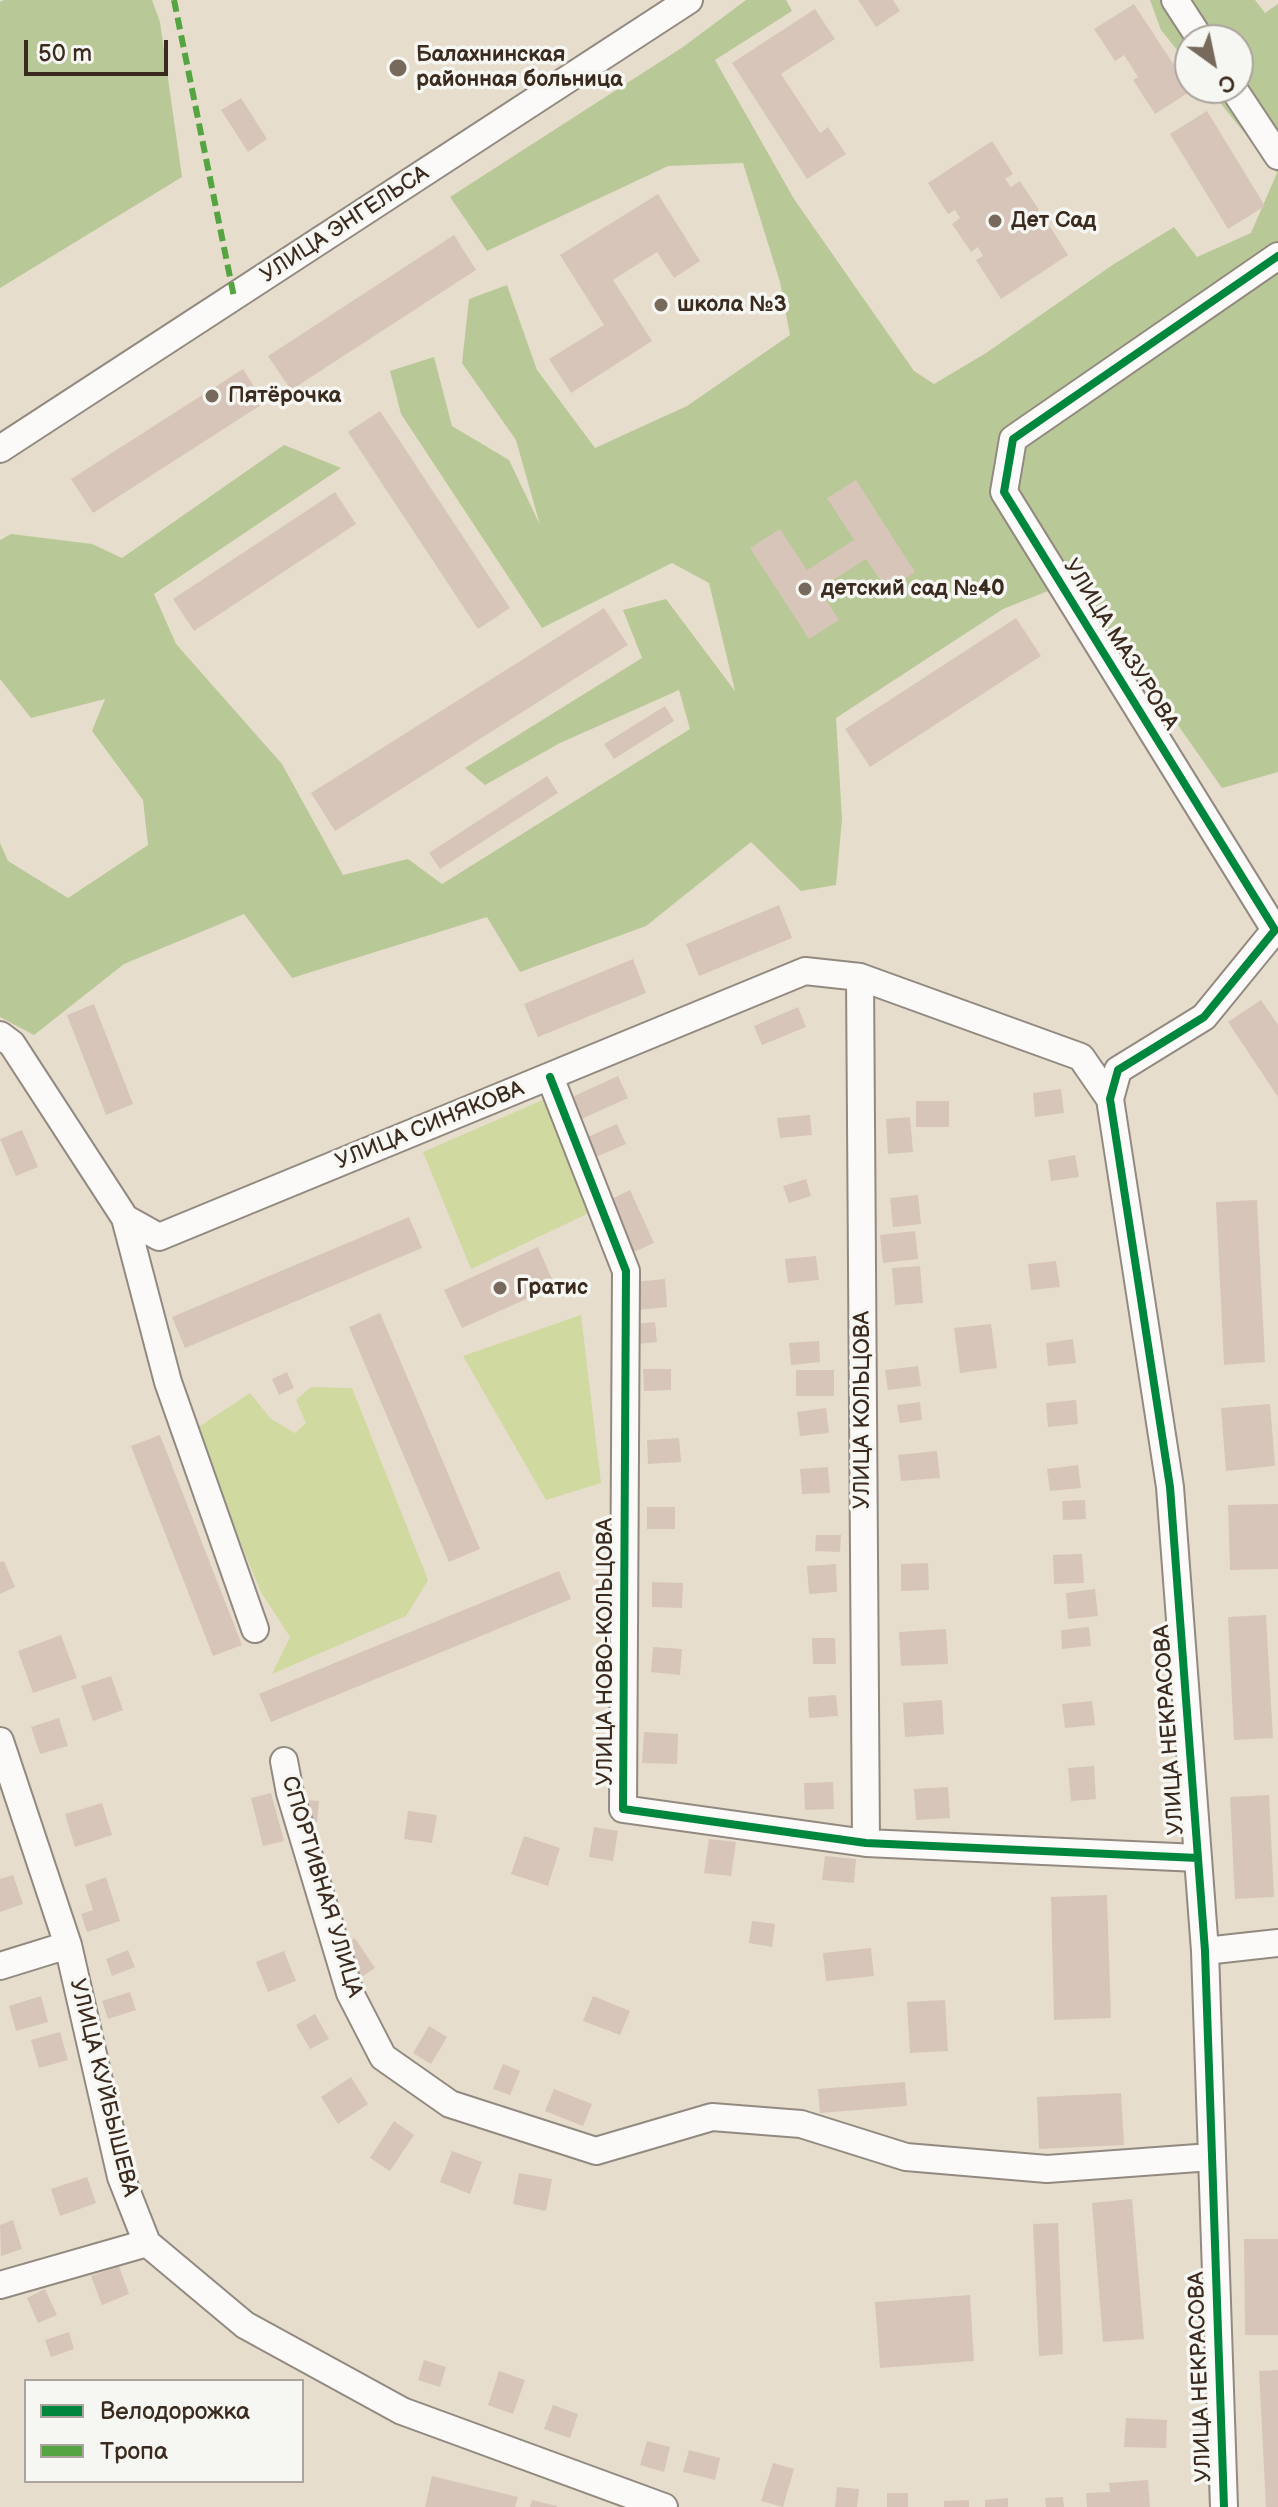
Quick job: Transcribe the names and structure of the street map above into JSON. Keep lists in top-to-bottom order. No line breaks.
{"streets":{"street":["УЛИЦА ЭНГЕЛЬСА","УЛИЦА МАЗУРОВА","УЛИЦА СИНЯКОВА","УЛИЦА КОЛЬЦОВА","УЛИЦА НОВО-КОЛЬЦОВА","УЛИЦА НЕКРАСОВА","СПОРТИВНАЯ УЛИЦА","УЛИЦА КУЙБЫШЕВА"]},"crossings":[["УЛИЦА МАЗУРОВА","УЛИЦА СИНЯКОВА"],["УЛИЦА МАЗУРОВА","УЛИЦА НЕКРАСОВА"],["УЛИЦА СИНЯКОВА","УЛИЦА КОЛЬЦОВА"],["УЛИЦА СИНЯКОВА","УЛИЦА НОВО-КОЛЬЦОВА"],["УЛИЦА СИНЯКОВА","УЛИЦА НЕКРАСОВА"],["УЛИЦА КОЛЬЦОВА","УЛИЦА НОВО-КОЛЬЦОВА"],["УЛИЦА НОВО-КОЛЬЦОВА","УЛИЦА НЕКРАСОВА"],["УЛИЦА НЕКРАСОВА","СПОРТИВНАЯ УЛИЦА"]],"places":["Балахнинская районная больница","Дет Сад","школа №3","Пятёрочка","детский сад №40","Гратис"],"legend":["Велодорожка","Тропа"],"scale_bar":"50 m","north":"bottom right"}
